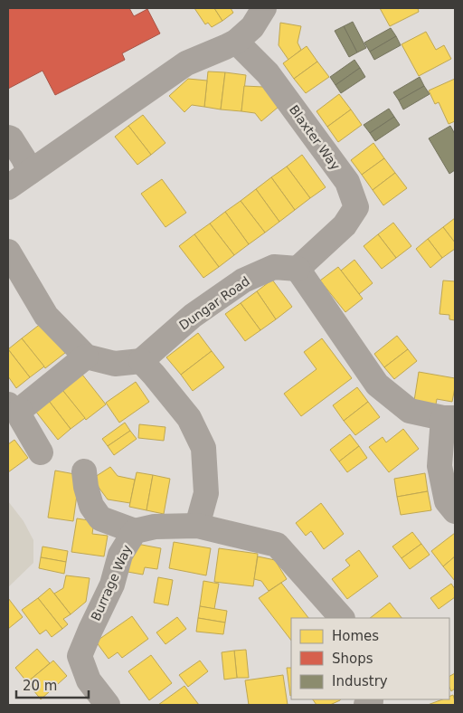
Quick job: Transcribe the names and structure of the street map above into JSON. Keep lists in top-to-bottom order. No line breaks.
{"streets":{"street":["Blaxter Way","Dungar Road","Burrage Way"]},"crossings":[["Blaxter Way","Dungar Road"]],"legend":["Homes","Shops","Industry"],"scale_bar":"20 m"}
